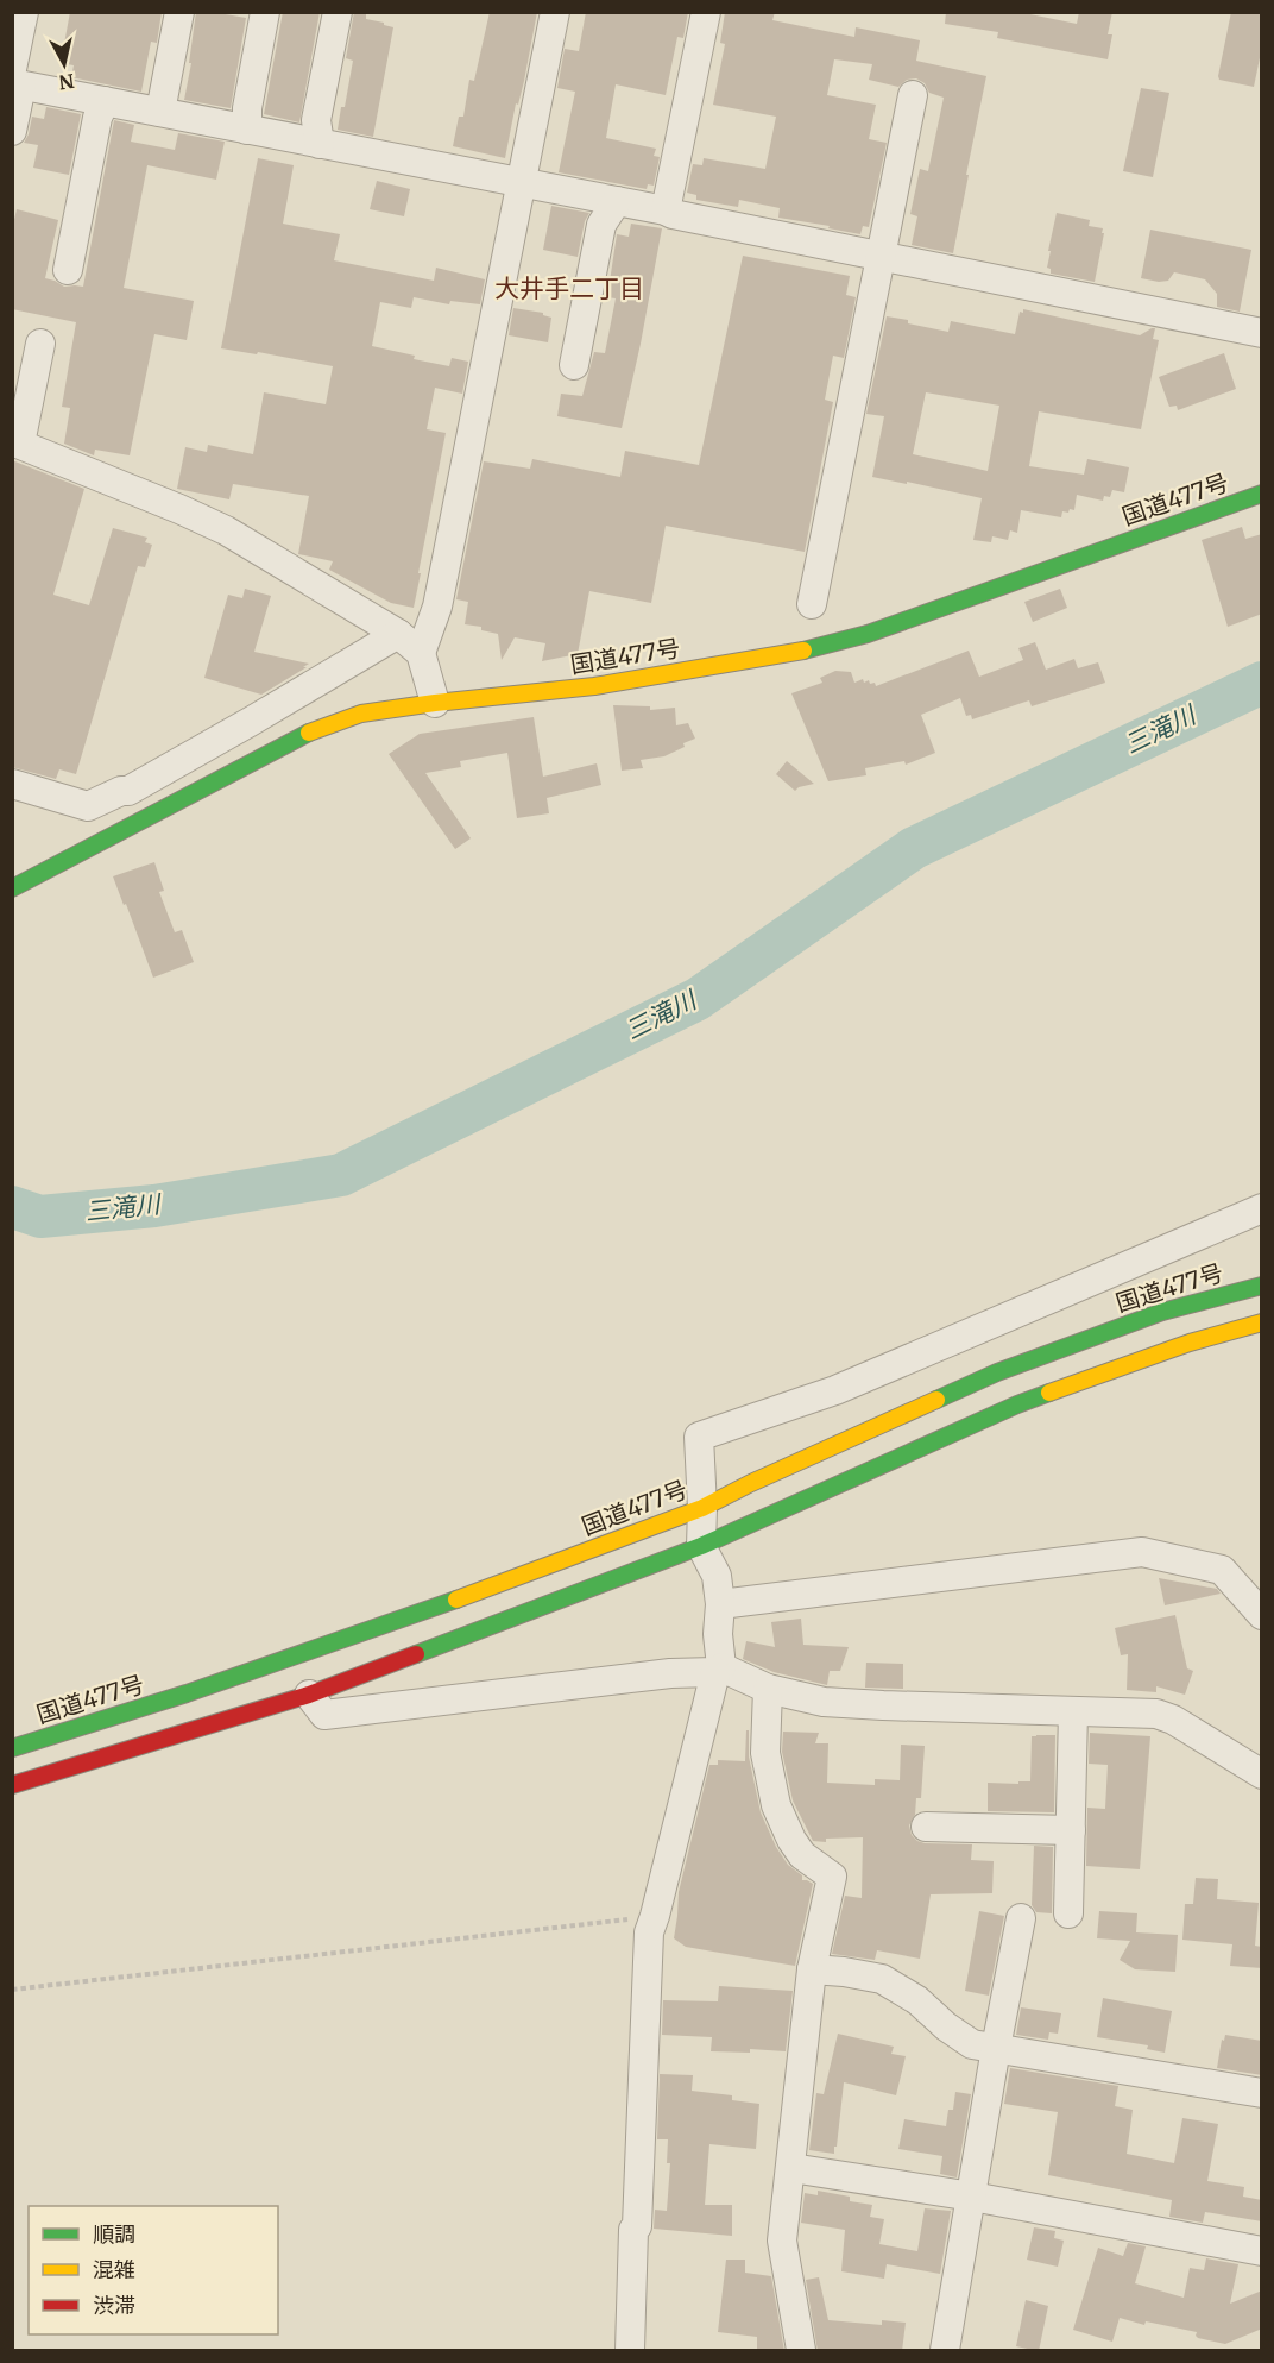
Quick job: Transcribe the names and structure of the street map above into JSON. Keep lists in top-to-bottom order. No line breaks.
{"streets":{"highway":["国道477号"]},"districts":["大井手二丁目"],"water":["三滝川"],"legend":["順調","混雑","渋滞"],"north":"bottom"}
